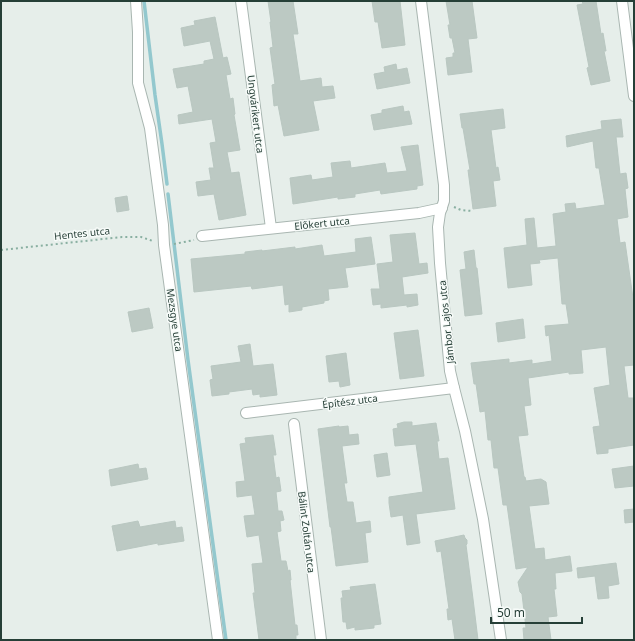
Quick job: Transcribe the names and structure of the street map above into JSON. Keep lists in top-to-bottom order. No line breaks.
{"streets":{"street":["Ungvárikert utca","Előkert utca","Mezsgye utca","Jámbor Lajos utca","Építész utca","Bálint Zoltán utca"],"path":["Hentes utca"]},"crossings":[["Ungvárikert utca","Előkert utca"],["Előkert utca","Jámbor Lajos utca"],["Hentes utca","Mezsgye utca"],["Jámbor Lajos utca","Építész utca"]],"scale_bar":"50 m"}
